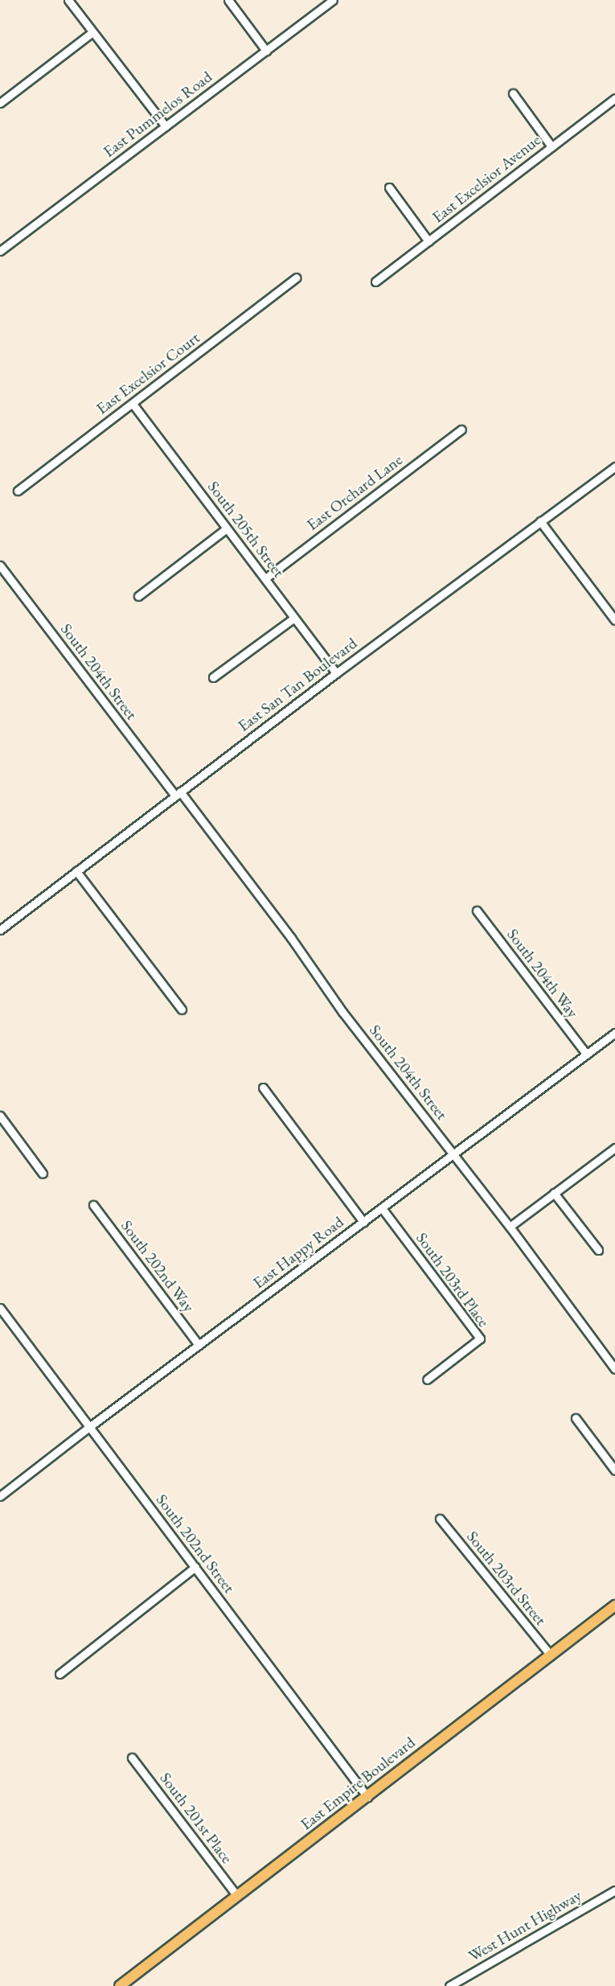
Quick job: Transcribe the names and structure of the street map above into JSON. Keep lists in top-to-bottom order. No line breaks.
{"streets":{"main road":["East Empire Boulevard"],"street":["East Pummelos Road","East Excelsior Avenue","East Excelsior Court","East Orchard Lane","South 205th Street","South 204th Street","East San Tan Boulevard","South 204th Way","East Happy Road","South 202nd Way","South 203rd Place","South 202nd Street","South 203rd Street","South 201st Place","West Hunt Highway"]},"crossings":[["East Excelsior Court","South 205th Street"],["East Orchard Lane","South 205th Street"],["South 205th Street","East San Tan Boulevard"],["South 204th Street","East San Tan Boulevard"],["South 204th Street","East Happy Road"],["South 204th Way","East Happy Road"],["East Happy Road","South 202nd Way"],["East Happy Road","South 203rd Place"],["East Happy Road","South 202nd Street"],["South 202nd Street","East Empire Boulevard"],["South 203rd Street","East Empire Boulevard"],["East Empire Boulevard","South 201st Place"]]}
